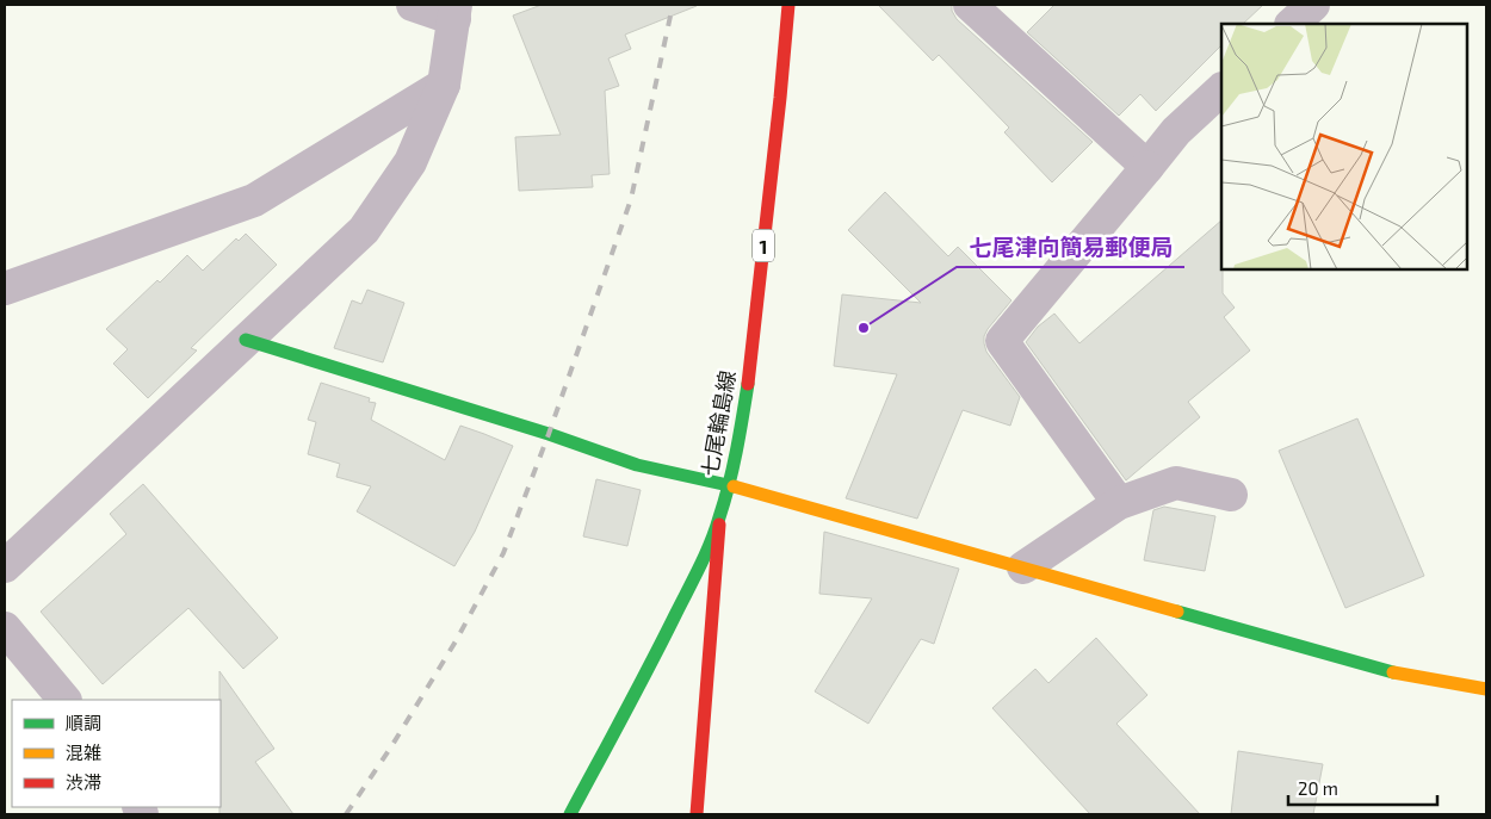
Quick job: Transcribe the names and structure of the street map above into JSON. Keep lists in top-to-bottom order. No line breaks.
{"streets":{"street":["1","七尾輪島線"]},"places":["七尾津向簡易郵便局"],"legend":["順調","混雑","渋滞"],"scale_bar":"20 m"}
